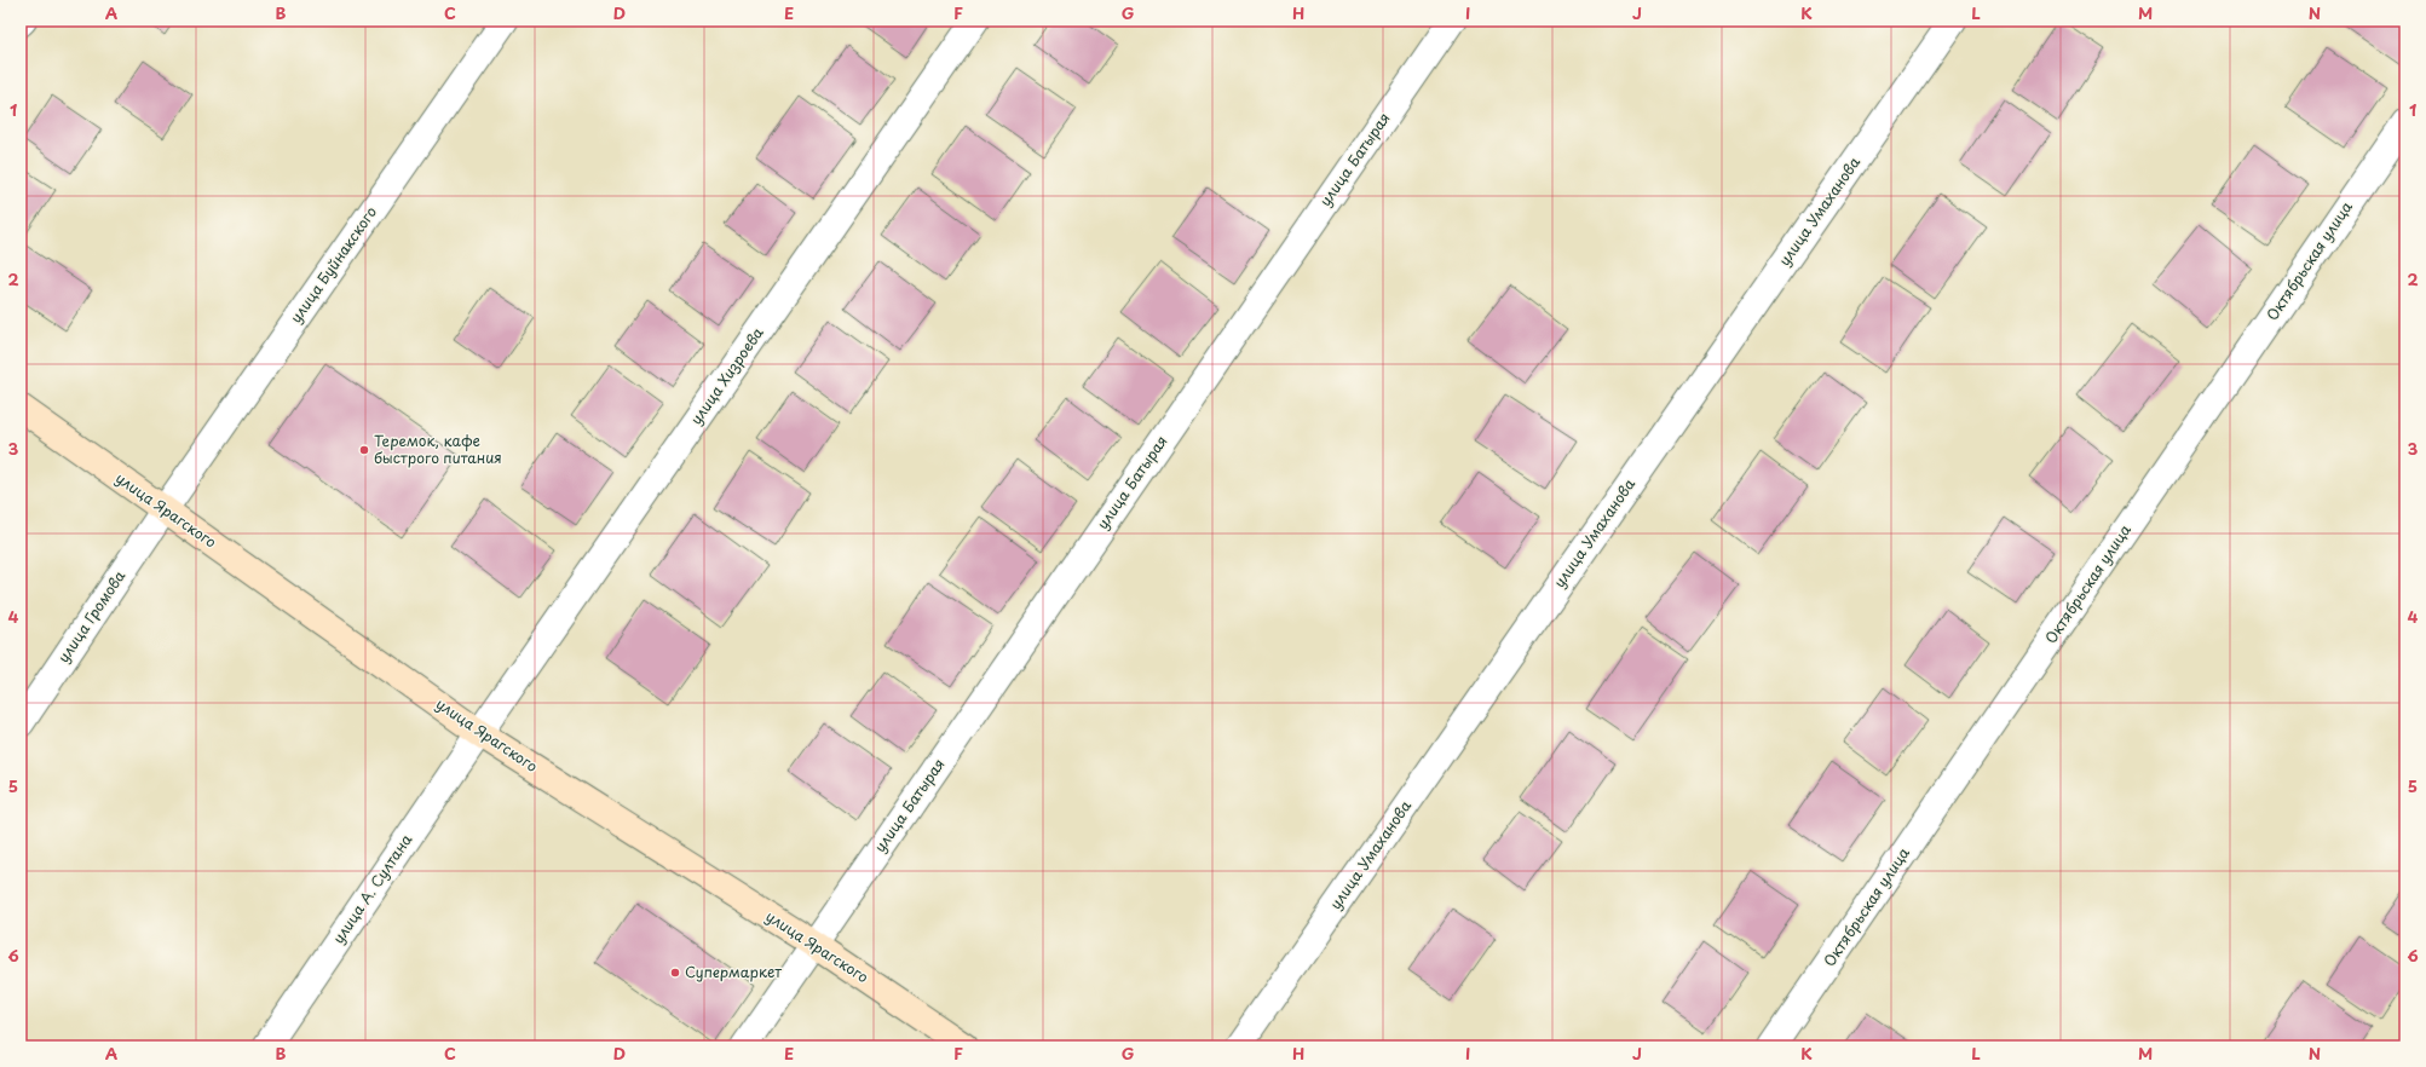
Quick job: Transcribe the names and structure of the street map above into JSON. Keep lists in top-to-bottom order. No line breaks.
{"streets":{"main road":["улица Ярагского"],"street":["улица Батырая","улица Умаханова","Октябрьская улица","улица Буйнакского","улица Хизроева","улица Громова","улица А. Султана"]},"crossings":[["улица Батырая","улица Ярагского"],["улица Буйнакского","улица Ярагского"],["улица Буйнакского","улица Громова"],["улица Хизроева","улица Ярагского"],["улица Хизроева","улица А. Султана"],["улица Ярагского","улица Громова"],["улица Ярагского","улица А. Султана"]],"places":["Теремок, кафе быстрого питания","Супермаркет"],"grid":{"columns":["A","B","C","D","E","F","G","H","I","J","K","L","M","N"],"rows":["1","2","3","4","5","6"]}}
